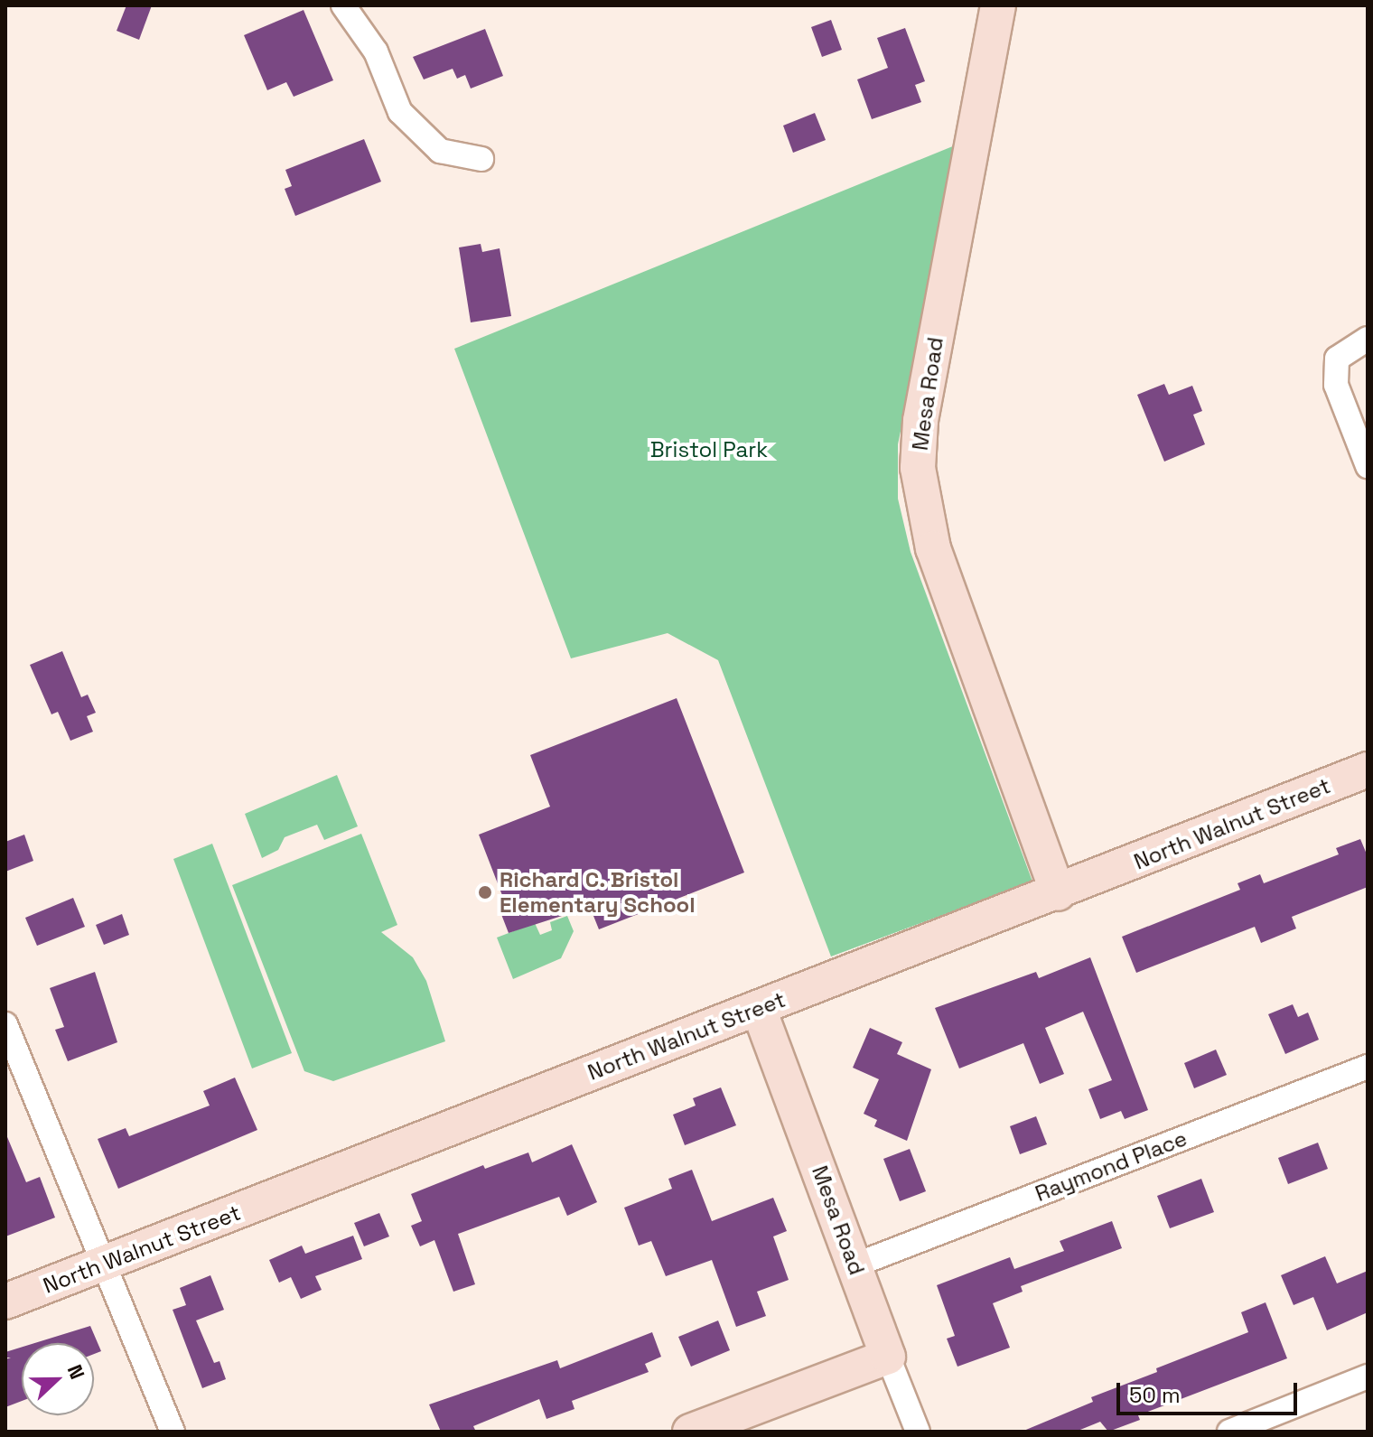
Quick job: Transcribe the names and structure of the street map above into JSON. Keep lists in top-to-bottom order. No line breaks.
{"streets":{"main road":["Mesa Road","North Walnut Street"],"street":["Raymond Place"]},"crossings":[["Mesa Road","North Walnut Street"],["Mesa Road","Raymond Place"]],"parks":["Bristol Park"],"places":["Richard C. Bristol Elementary School"],"scale_bar":"50 m","north":"right"}
